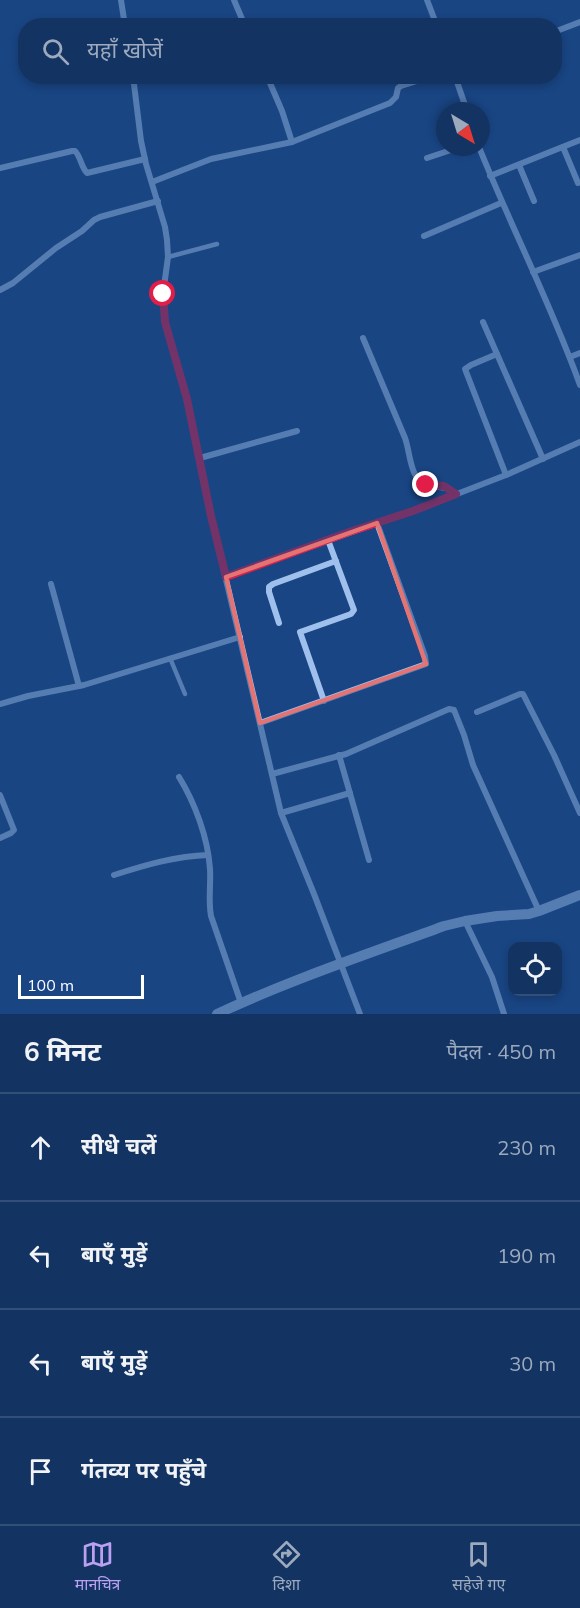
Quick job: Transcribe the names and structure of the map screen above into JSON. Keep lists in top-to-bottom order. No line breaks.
{"scale_bar":"100 m","north":"bottom right","page":{"search":"यहाँ खोजें","scale":"100 m","heading":["6 मिनट","पैदल · 450 m"],"list":[["सीधे चलें","230 m"],["बाएँ मुड़ें","190 m"],["बाएँ मुड़ें","30 m"],"गंतव्य पर पहुँचे"],"nav":["मानचित्र","दिशा","सहेजे गए"]}}
